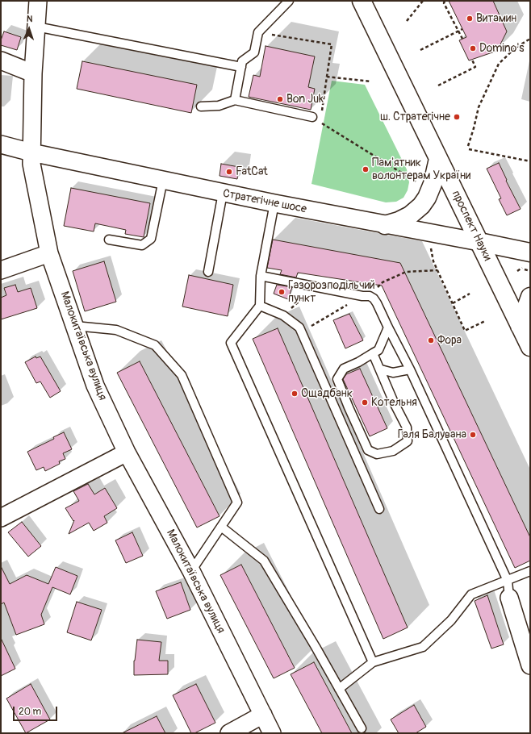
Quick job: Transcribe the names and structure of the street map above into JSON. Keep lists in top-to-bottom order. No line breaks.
{"streets":{"main road":["Стратегічне шосе","проспект Науки"],"street":["Малокитаївська вулиця"]},"crossings":[["Стратегічне шосе","проспект Науки"],["Стратегічне шосе","Малокитаївська вулиця"]],"places":["Витамин","Domino's","Bon Juk","ш. Стратегічне","Пам'ятник волонтерам України","FatCat","Газорозподільчий пункт","Фора","Ощадбанк","Котельня","Галя Балувана"],"scale_bar":"20 m","north":"top"}
